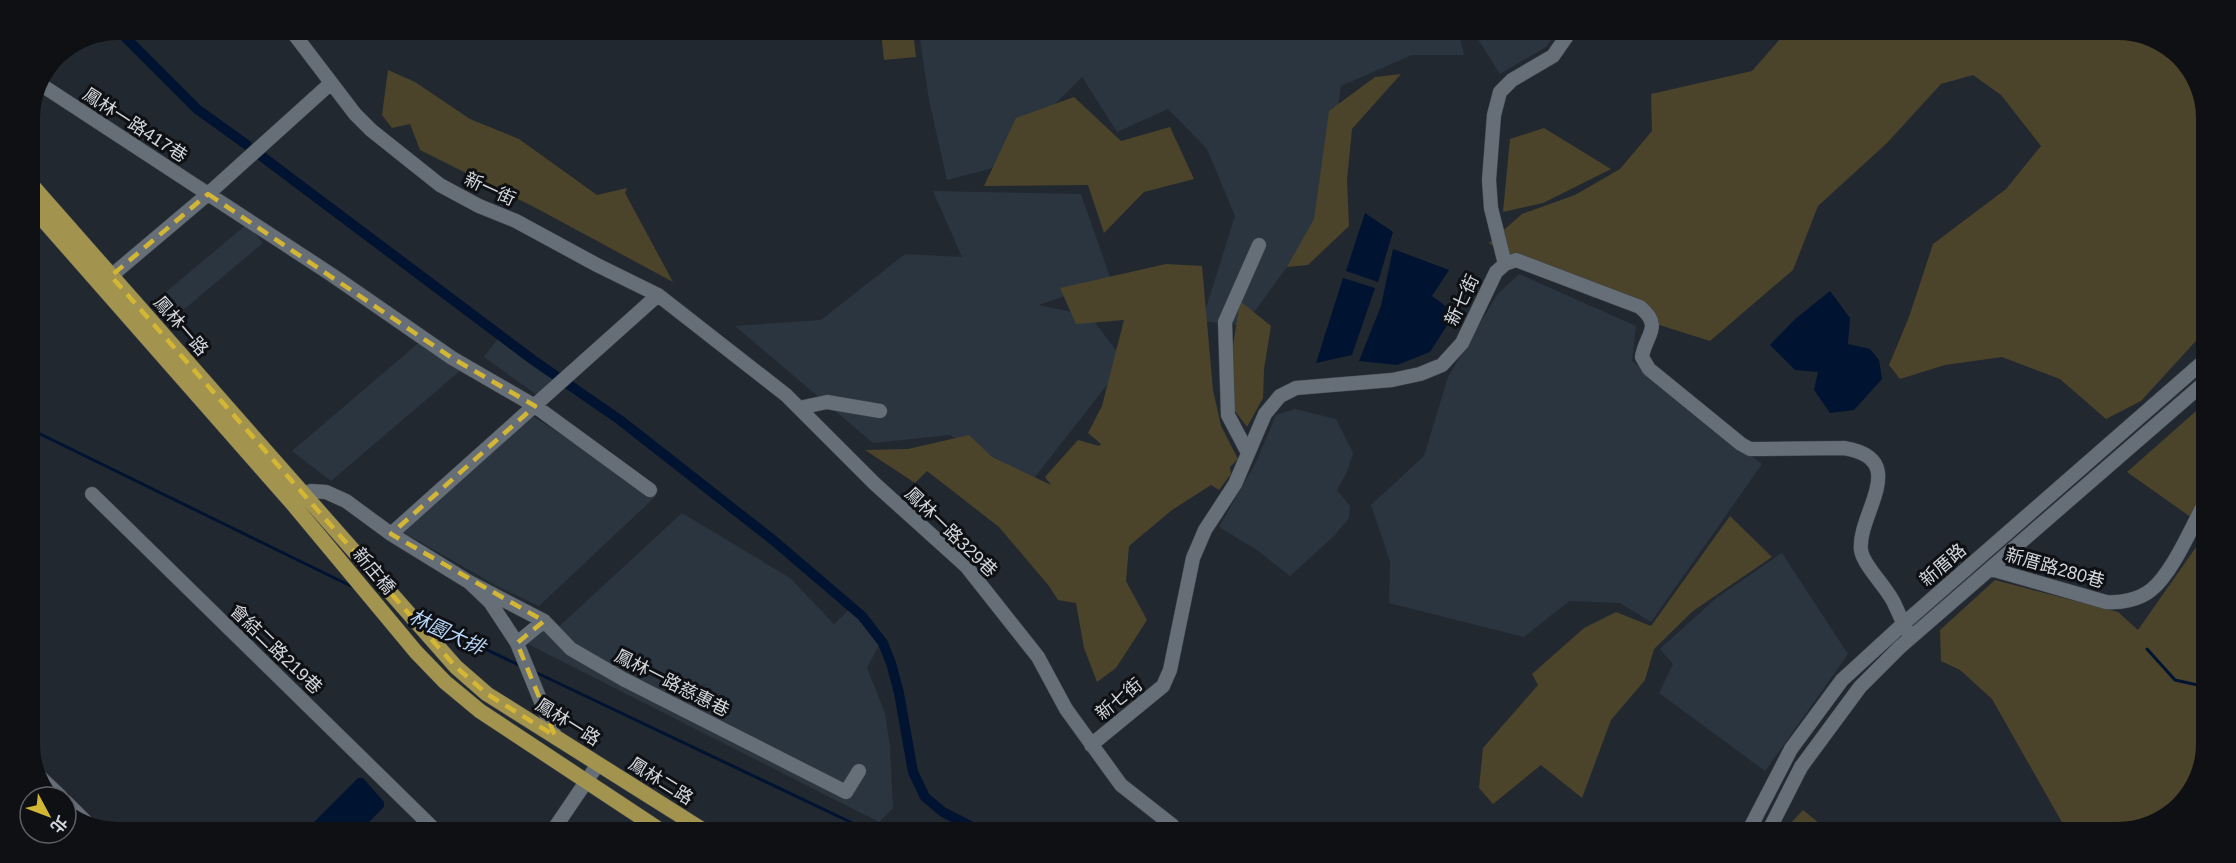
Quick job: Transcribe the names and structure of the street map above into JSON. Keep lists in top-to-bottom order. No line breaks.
{"streets":{"main road":["鳳林一路","新庄橋","鳳林二路"],"street":["鳳林一路417巷","新一街","新七街","鳳林一路329巷","新厝路","新厝路280巷","會結二路219巷","鳳林一路慈惠巷"]},"crossings":[["新一街","鳳林一路329巷"],["新七街","鳳林一路329巷"],["新七街","新厝路"],["鳳林一路","新庄橋"],["鳳林一路","鳳林二路"],["新厝路","新厝路280巷"]],"water":["林園大排"],"north":"bottom right"}
